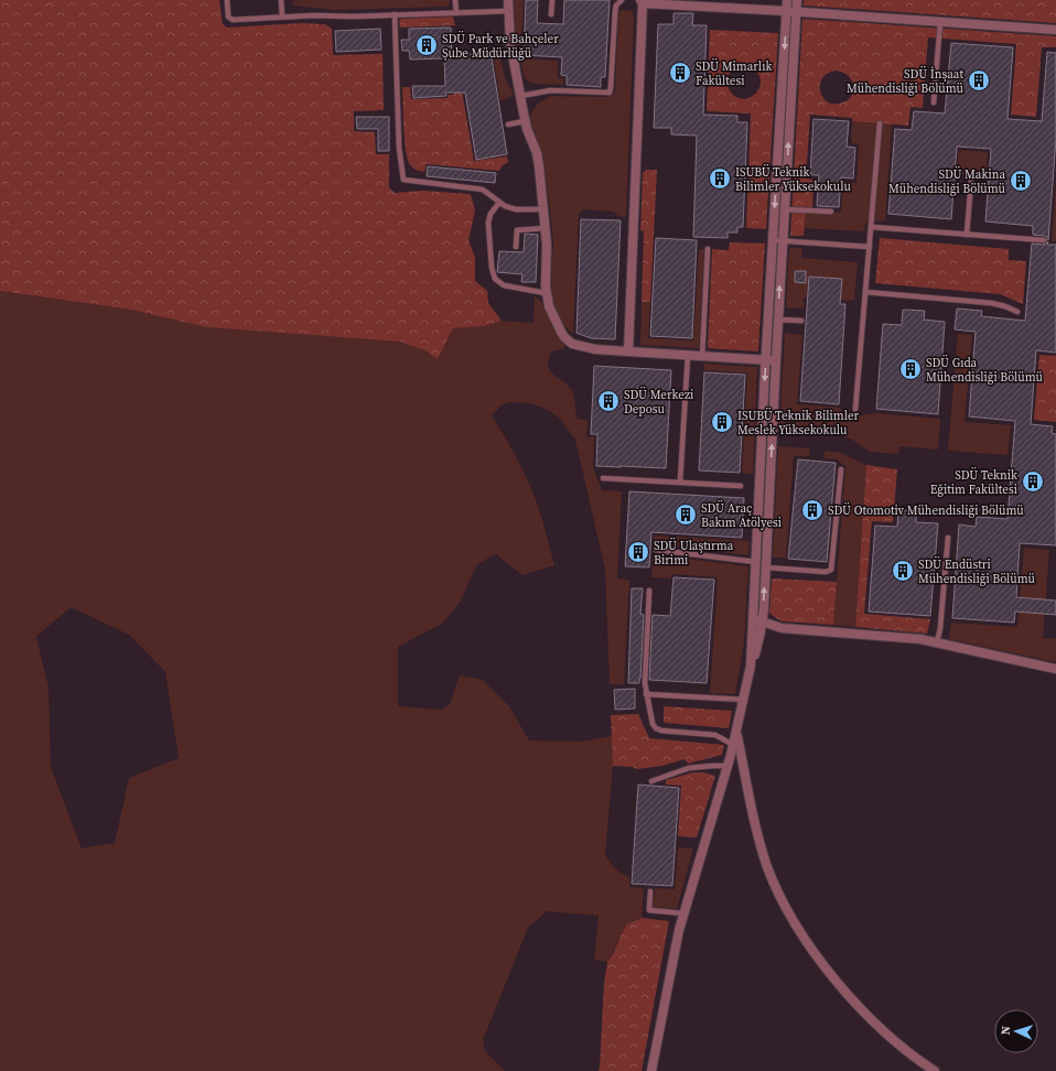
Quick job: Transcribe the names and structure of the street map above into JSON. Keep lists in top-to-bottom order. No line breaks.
{"places":{"building":["SDÜ Park ve Bahçeler Şube Müdürlüğü","SDÜ Mimarlık Fakültesi","SDÜ İnşaat Mühendisliği Bölümü","ISUBÜ Teknik Bilimler Yüksekokulu","SDÜ Makina Mühendisliği Bölümü","SDÜ Gıda Mühendisliği Bölümü","SDÜ Merkezi Deposu","ISUBÜ Teknik Bilimler Meslek Yüksekokulu","SDÜ Teknik Eğitim Fakültesi","SDÜ Otomotiv Mühendisliği Bölümü","SDÜ Araç Bakım Atölyesi","SDÜ Ulaştırma Birimi","SDÜ Endüstri Mühendisliği Bölümü"]},"north":"left"}
